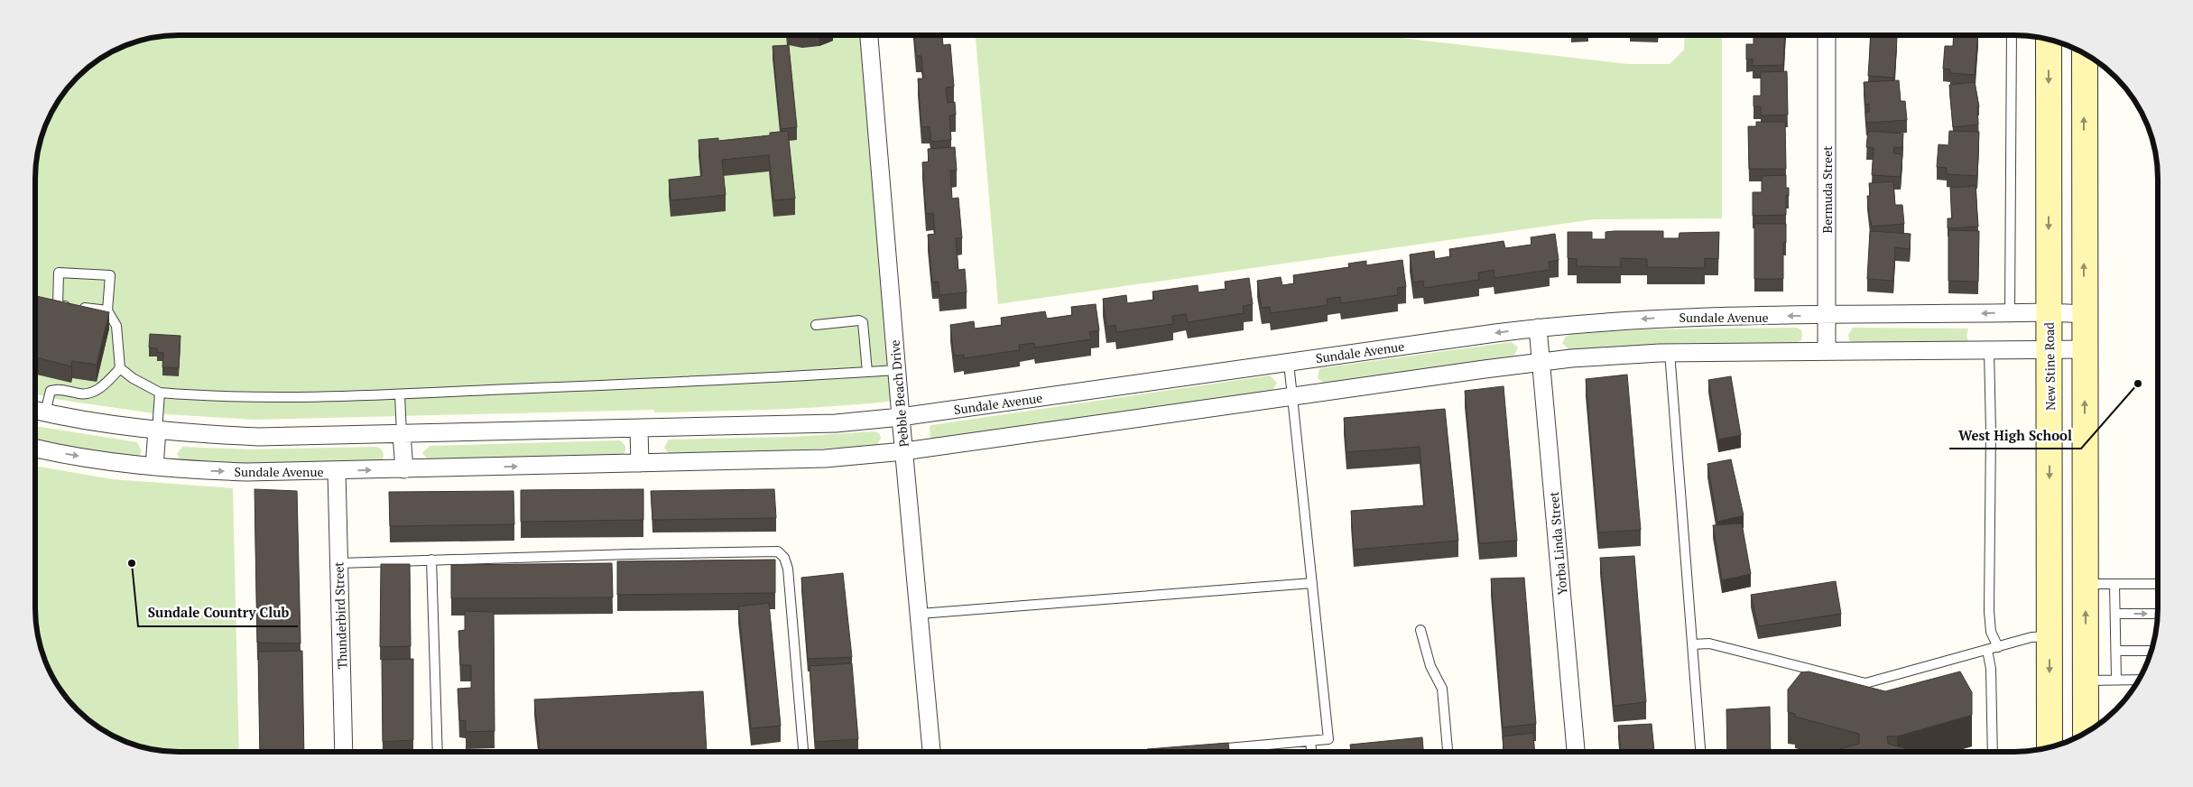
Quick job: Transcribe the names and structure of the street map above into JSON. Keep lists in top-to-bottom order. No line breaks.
{"streets":{"main road":["New Stine Road"],"street":["Bermuda Street","Sundale Avenue","Pebble Beach Drive","Yorba Linda Street","Thunderbird Street"]},"crossings":[["Bermuda Street","Sundale Avenue"],["Sundale Avenue","New Stine Road"],["Sundale Avenue","Pebble Beach Drive"],["Sundale Avenue","Yorba Linda Street"],["Sundale Avenue","Thunderbird Street"]],"places":["West High School","Sundale Country Club"]}
